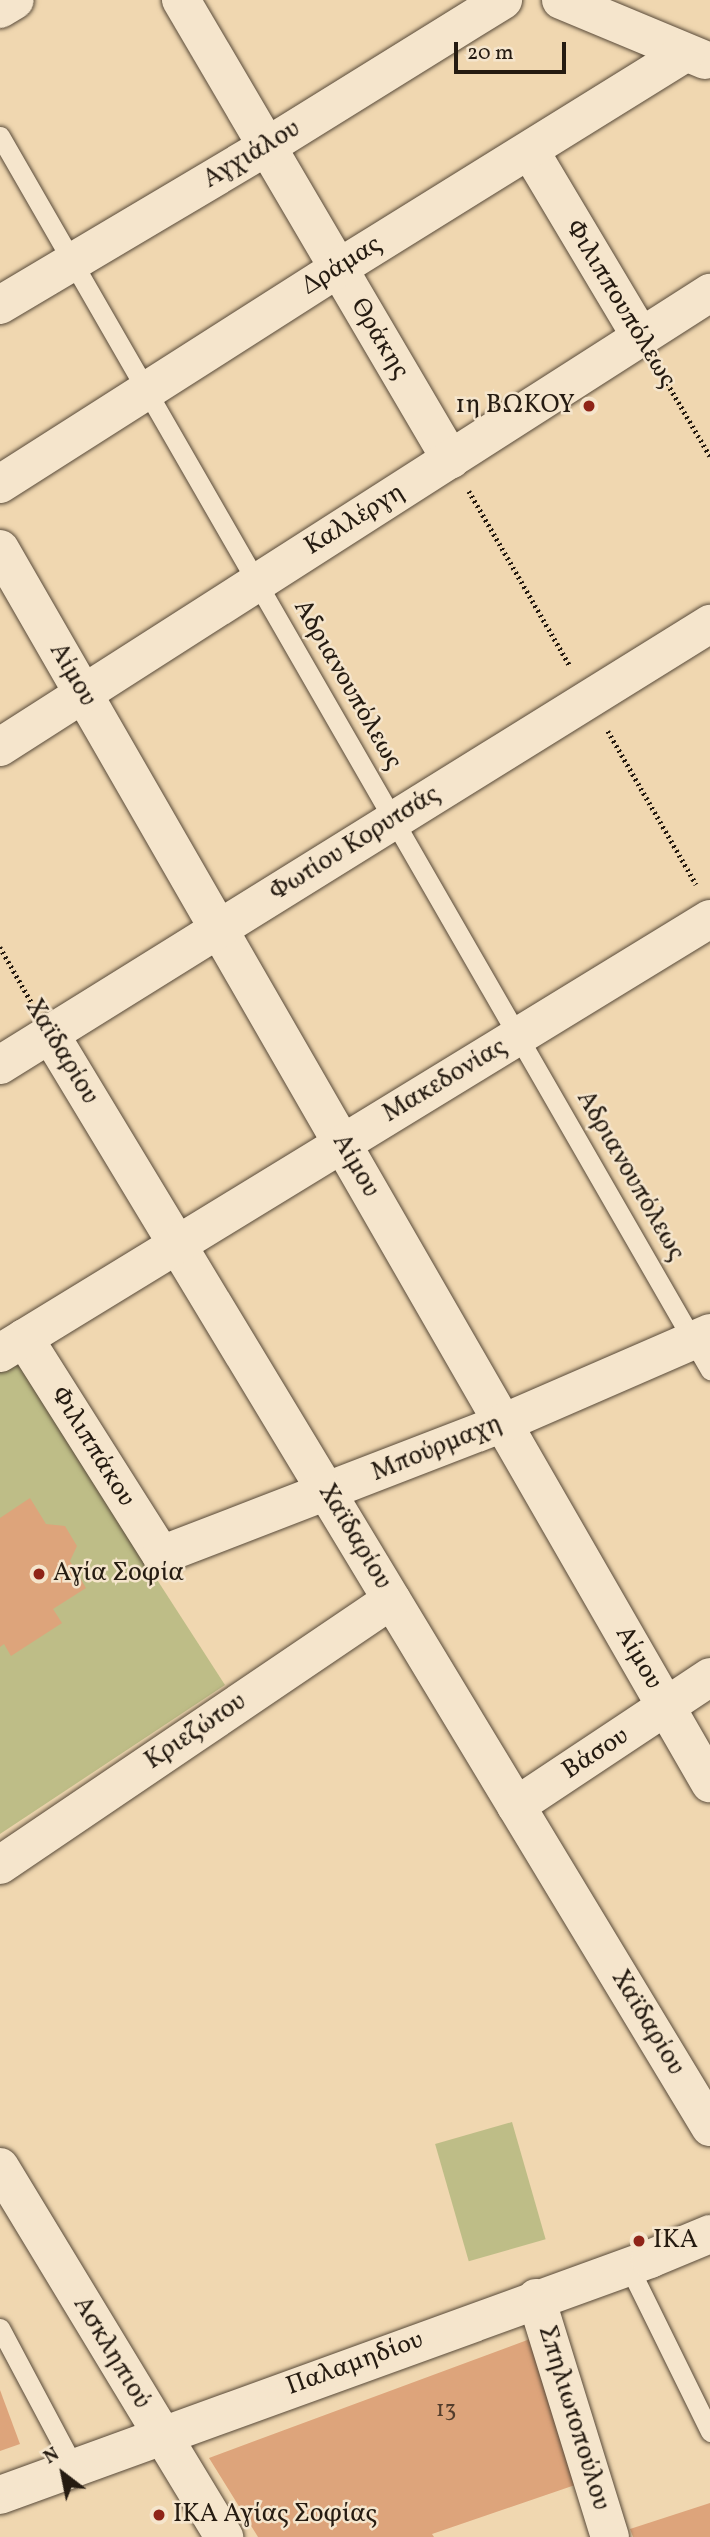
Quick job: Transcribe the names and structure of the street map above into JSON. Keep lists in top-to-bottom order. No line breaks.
{"streets":{"street":["Αγχιάλου","Δράμας","Φιλιππουπόλεως","Θράκης","Καλλέργη","Αίμου","Φωτίου Κορυτσάς","Χαϊδαρίου","Μακεδονίας","Φιλιππάκου","Μπούρμαχη","Κριεζώτου","Βάσου","Ασκληπιού","Παλαμηδίου","Σπηλιωτοπούλου"],"lane":["Αδριανουπόλεως"]},"crossings":[["Αγχιάλου","Θράκης"],["Αγχιάλου","Αδριανουπόλεως"],["Δράμας","Φιλιππουπόλεως"],["Δράμας","Θράκης"],["Δράμας","Αδριανουπόλεως"],["Φιλιππουπόλεως","Καλλέργη"],["Θράκης","Καλλέργη"],["Καλλέργη","Αίμου"],["Καλλέργη","Αδριανουπόλεως"],["Αίμου","Φωτίου Κορυτσάς"],["Αίμου","Μακεδονίας"],["Αίμου","Μπούρμαχη"],["Αίμου","Βάσου"],["Αδριανουπόλεως","Φωτίου Κορυτσάς"],["Αδριανουπόλεως","Μακεδονίας"],["Αδριανουπόλεως","Μπούρμαχη"],["Φωτίου Κορυτσάς","Χαϊδαρίου"],["Χαϊδαρίου","Μακεδονίας"],["Χαϊδαρίου","Μπούρμαχη"],["Χαϊδαρίου","Κριεζώτου"],["Χαϊδαρίου","Βάσου"],["Μακεδονίας","Φιλιππάκου"],["Φιλιππάκου","Μπούρμαχη"],["Ασκληπιού","Παλαμηδίου"],["Παλαμηδίου","Σπηλιωτοπούλου"]],"places":["1η ΒΩΚΟΥ","Αγία Σοφία","ΙΚΑ","ΙΚΑ Αγίας Σοφίας"],"house_numbers":["13"],"scale_bar":"20 m","north":"top left"}
